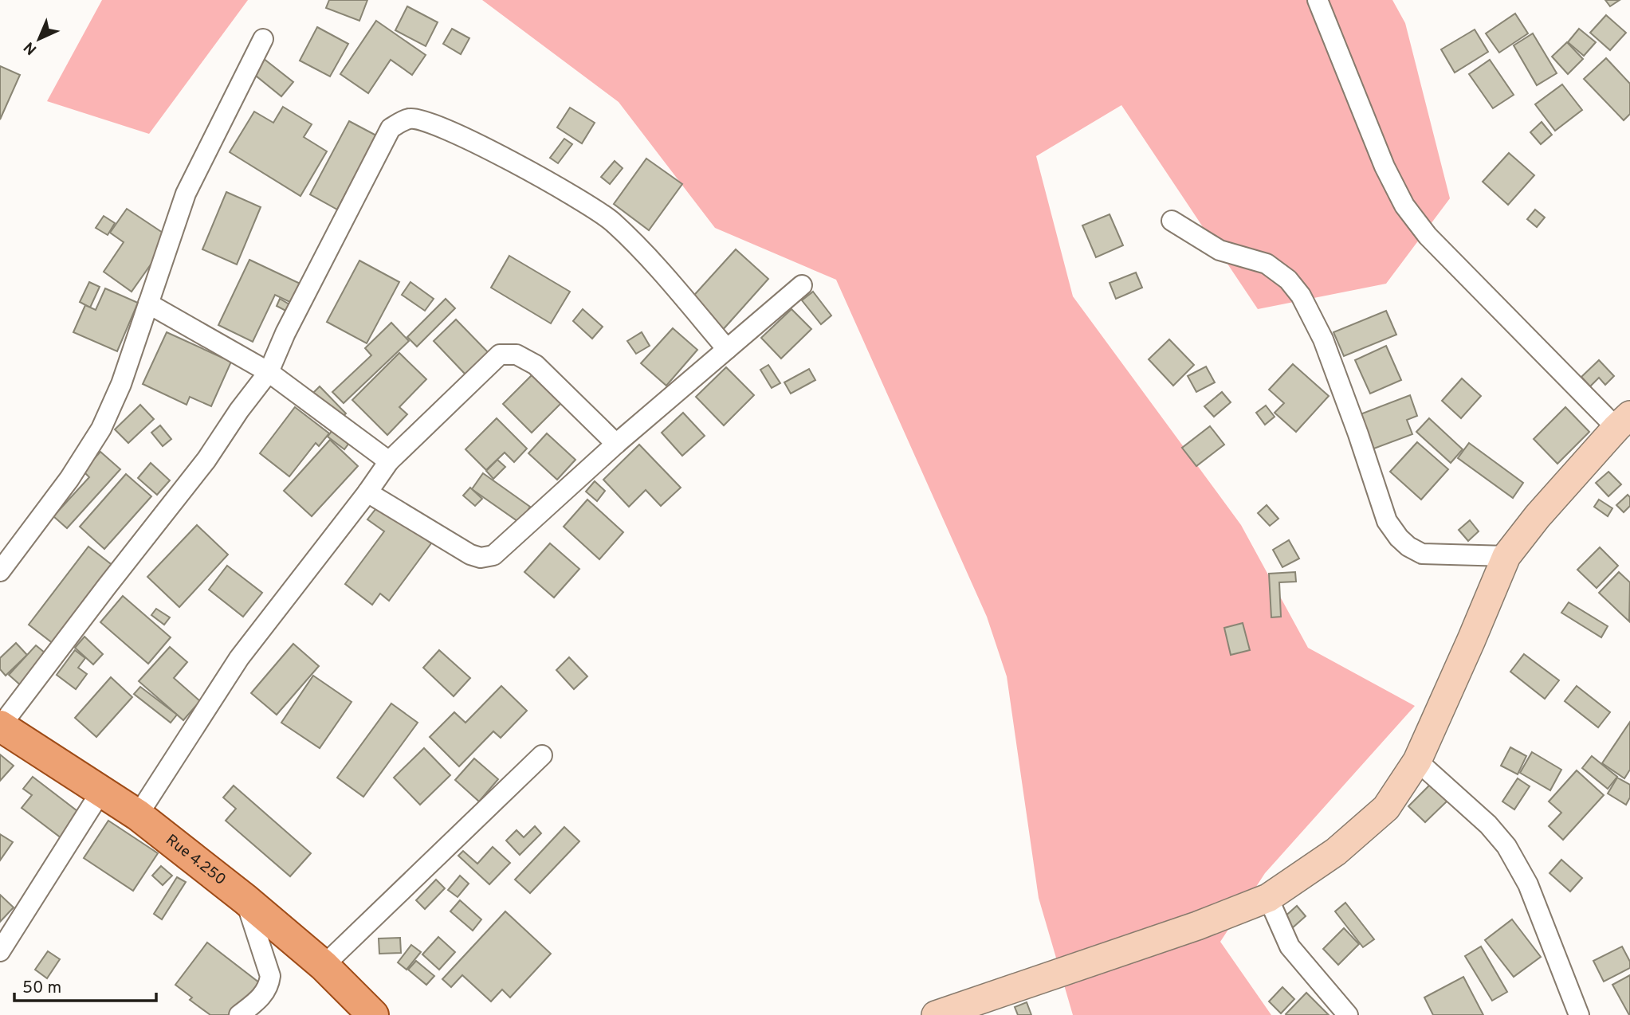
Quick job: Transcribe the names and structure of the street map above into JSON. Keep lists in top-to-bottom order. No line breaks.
{"streets":{"main road":["Rue 4.250"]},"scale_bar":"50 m","north":"bottom left"}
